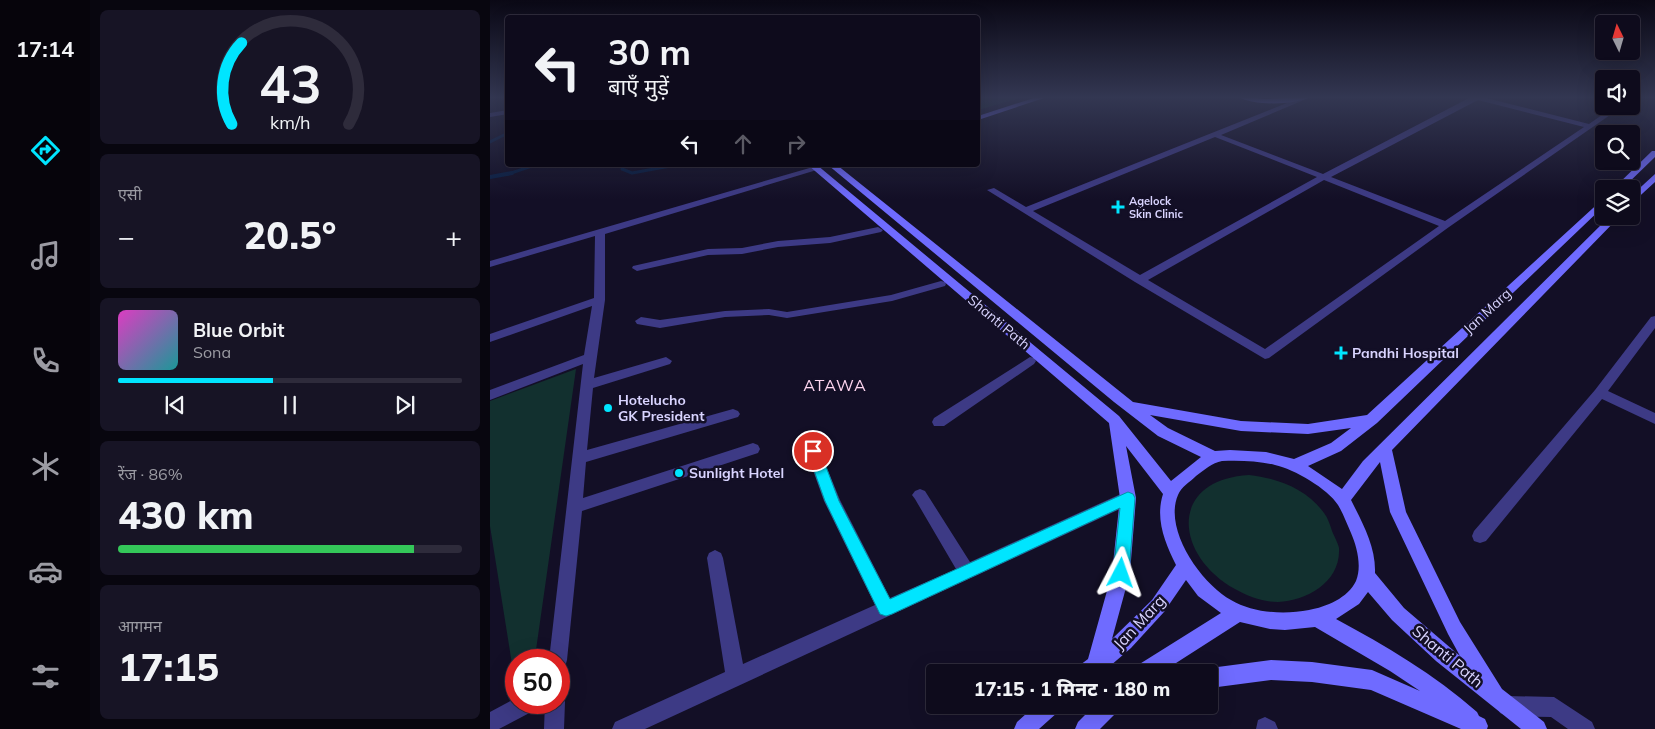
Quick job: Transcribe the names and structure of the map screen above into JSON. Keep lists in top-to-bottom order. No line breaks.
{"streets":{"main road":["Jan Marg","Shanti Path"]},"districts":["ATAWA"],"places":{"health":["Agelock Skin Clinic","Pandhi Hospital"],"other":["Hotelucho GK President","Sunlight Hotel"]},"north":"top","page":{"tabs":"17:14","turn":["30 m","बाएँ मुड़ें"],"tile":["एसी",["रेंज · 86%","430 km"],["आगमन","17:15"]],"heat":["−","20.5°","+"],"song":["Blue Orbit","Sona"],"limit":"50","trip":"17:15 · 1 मिनट · 180 m","gauge":["43","km/h"]}}
